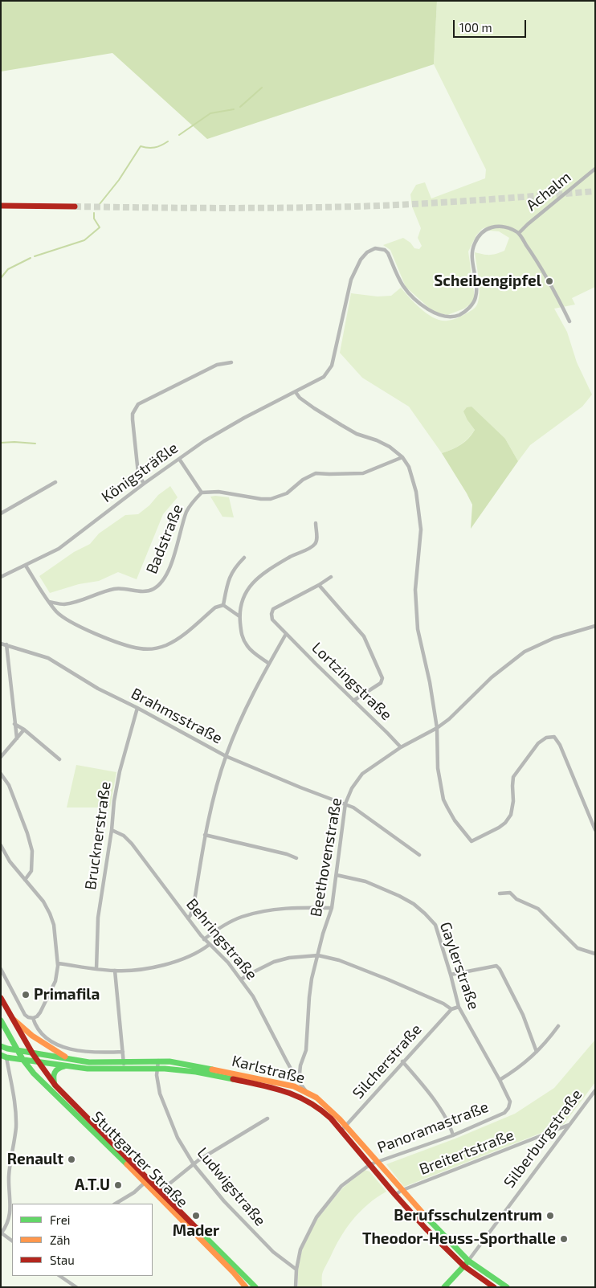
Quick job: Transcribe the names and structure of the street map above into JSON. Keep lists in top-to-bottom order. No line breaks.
{"streets":{"main road":["Karlstraße","Stuttgarter Straße"],"street":["Achalm","Königsträßle","Badstraße","Lortzingstraße","Brahmsstraße","Brucknerstraße","Beethovenstraße","Behringstraße","Gaylerstraße","Silcherstraße","Panoramastraße","Silberburgstraße","Breitertstraße","Ludwigstraße"]},"crossings":[["Achalm","Königsträßle"],["Königsträßle","Badstraße"],["Lortzingstraße","Beethovenstraße"],["Brahmsstraße","Brucknerstraße"],["Brahmsstraße","Beethovenstraße"],["Brucknerstraße","Behringstraße"],["Beethovenstraße","Behringstraße"],["Beethovenstraße","Gaylerstraße"],["Behringstraße","Karlstraße"],["Gaylerstraße","Panoramastraße"],["Silcherstraße","Karlstraße"],["Karlstraße","Panoramastraße"],["Karlstraße","Silberburgstraße"],["Karlstraße","Breitertstraße"],["Karlstraße","Stuttgarter Straße"],["Karlstraße","Ludwigstraße"],["Panoramastraße","Ludwigstraße"],["Silberburgstraße","Breitertstraße"]],"places":["Scheibengipfel","Primafila","Renault","A.T.U","Mader","Berufsschulzentrum","Theodor-Heuss-Sporthalle"],"legend":["Frei","Zäh","Stau"],"scale_bar":"100 m"}
